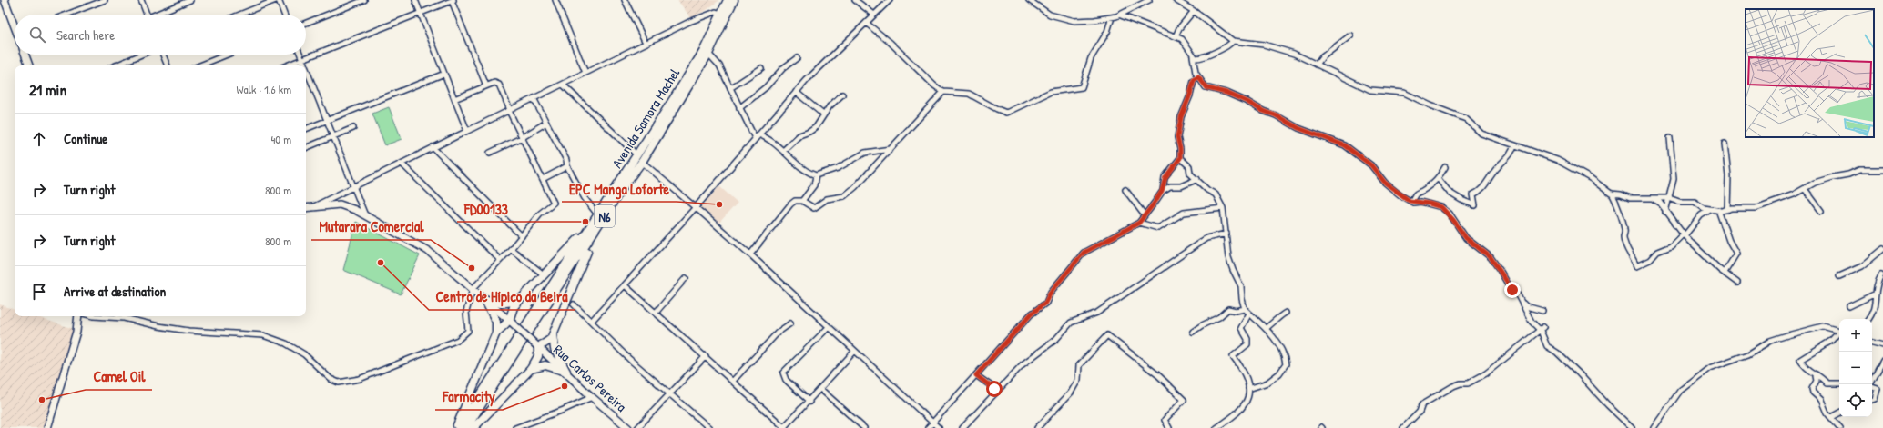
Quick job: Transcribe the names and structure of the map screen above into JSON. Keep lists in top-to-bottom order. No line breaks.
{"streets":{"highway":["Avenida Samora Machel","N6"],"main road":["Rua Carlos Pereira"]},"places":["EPC Manga Loforte","FD00133","Centro de Hípico da Beira","Mutarara Comercial","Farmacity","Camel Oil"],"page":{"search":"Search here","heading":["21 min","Walk · 1.6 km"],"list":[["Continue","40 m"],["Turn right","800 m"],["Turn right","800 m"],"Arrive at destination"],"map_buttons":["+","−"]}}
